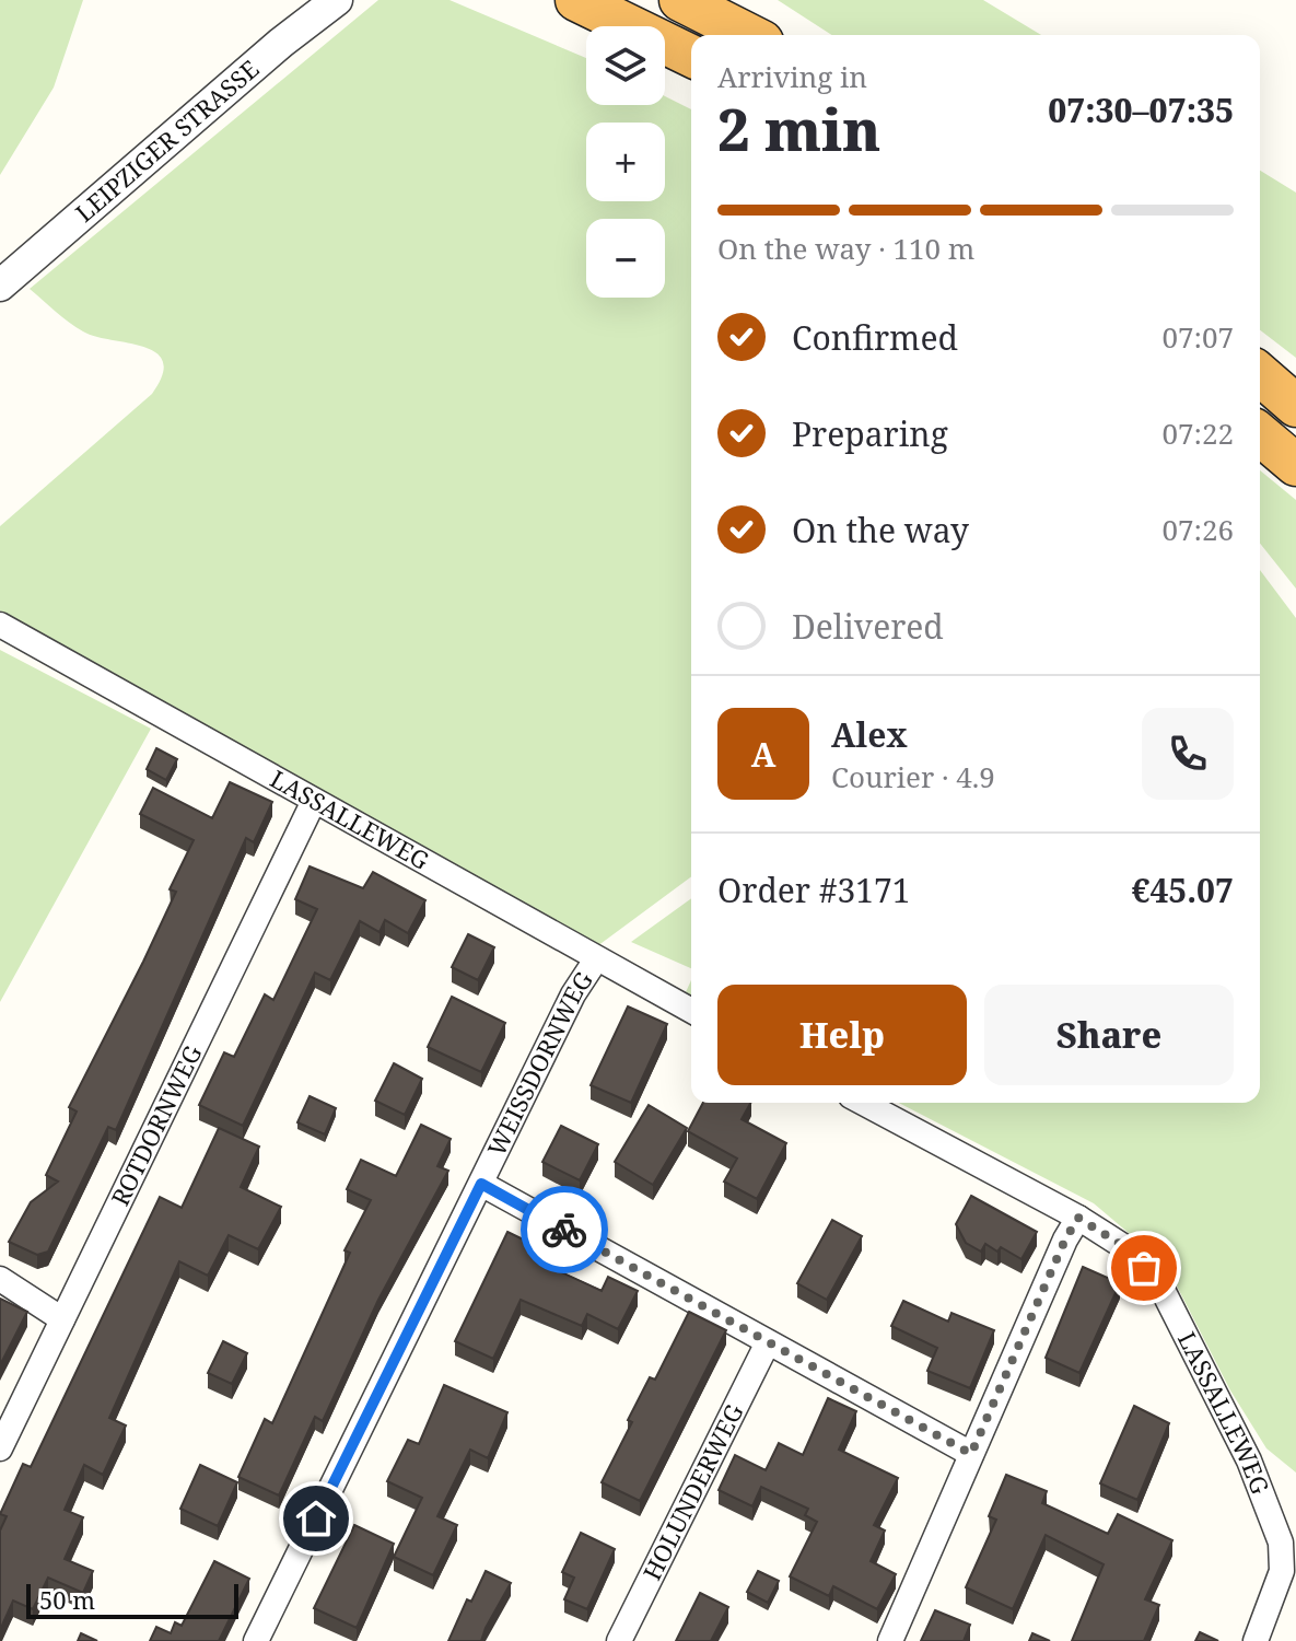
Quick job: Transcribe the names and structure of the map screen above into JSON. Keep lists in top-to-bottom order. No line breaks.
{"streets":{"street":["LEIPZIGER STRASSE","LASSALLEWEG","WEISSDORNWEG","ROTDORNWEG","HOLUNDERWEG"]},"crossings":[["LASSALLEWEG","WEISSDORNWEG"],["LASSALLEWEG","ROTDORNWEG"]],"scale_bar":"50 m","page":{"map_buttons":["+","−"],"heading":["2 min","Arriving in","07:30–07:35"],"panel":["Alex","Courier · 4.9","Order #3171","€45.07"],"bar":"On the way · 110 m","list":[["Confirmed","07:07"],["Preparing","07:22"],["On the way","07:26"],"Delivered"],"round":"A","buttons":["Help","Share"],"scale":"50 m"}}
